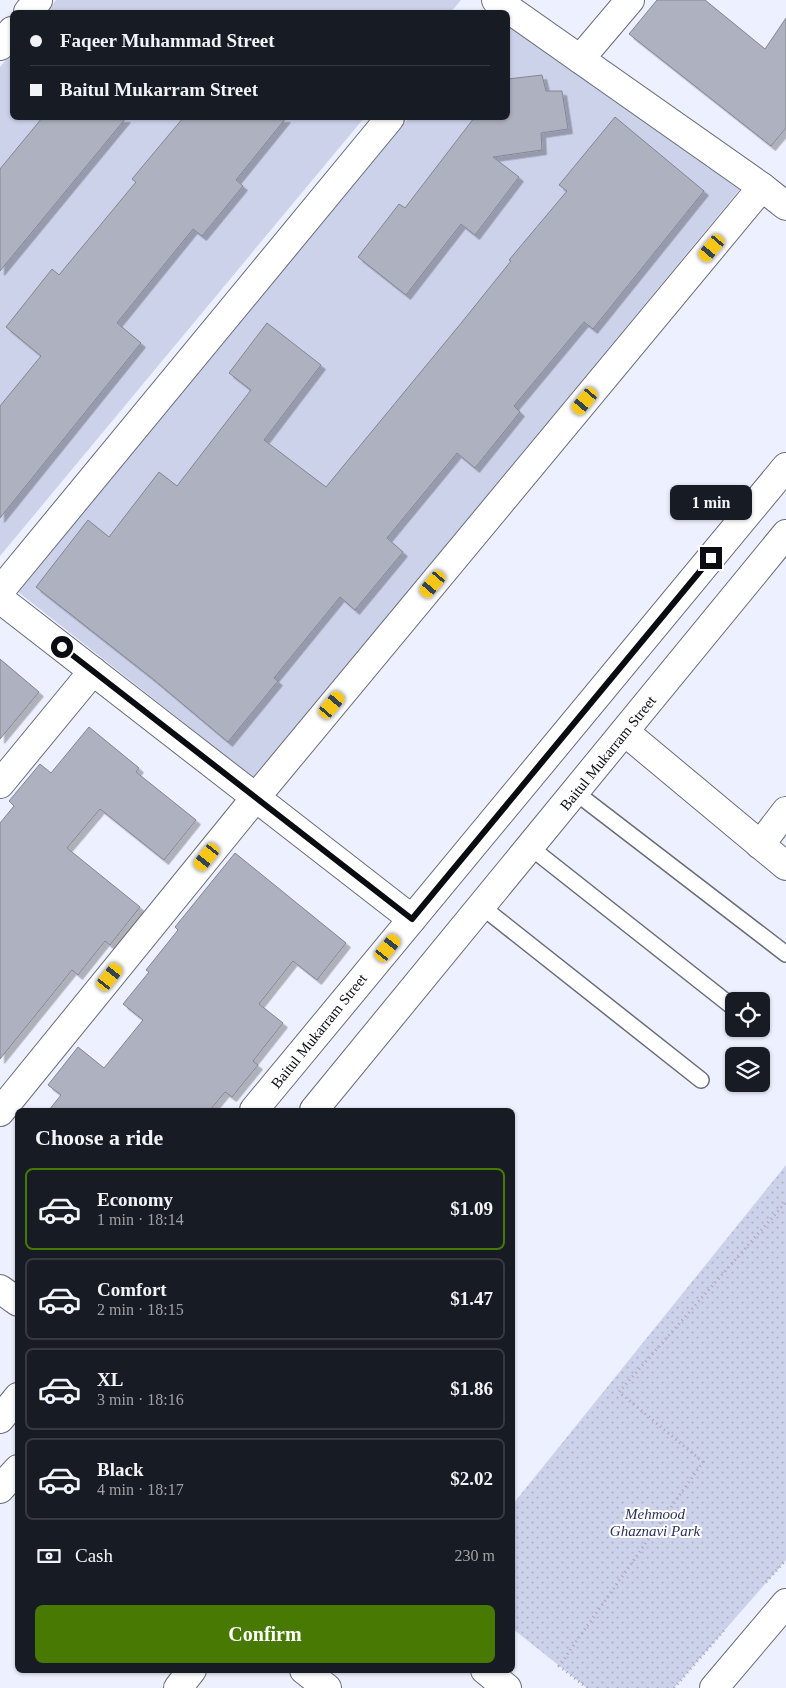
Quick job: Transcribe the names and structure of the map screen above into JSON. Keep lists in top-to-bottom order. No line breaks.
{"streets":{"street":["Baitul Mukarram Street"]},"parks":["Mehmood Ghaznavi Park"],"page":{"banner":["Faqeer Muhammad Street","Baitul Mukarram Street"],"bubble":"1 min","heading":"Choose a ride","list":[{"name":"Economy","note":"1 min · 18:14","value":"$1.09"},{"name":"Comfort","note":"2 min · 18:15","value":"$1.47"},{"name":"XL","note":"3 min · 18:16","value":"$1.86"},{"name":"Black","note":"4 min · 18:17","value":"$2.02"}],"pay":["Cash","230 m"],"buttons":"Confirm"}}
